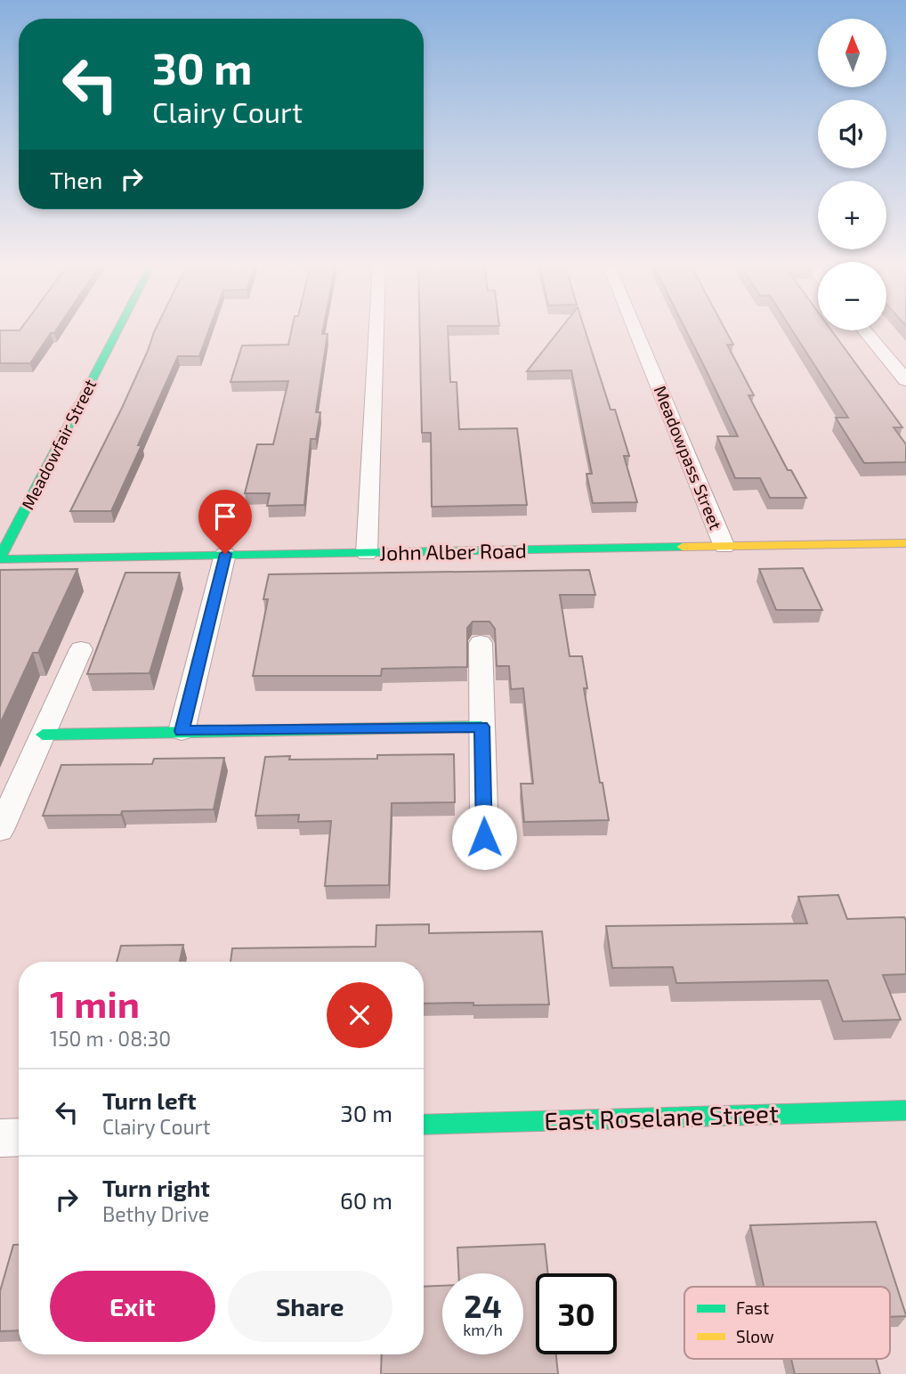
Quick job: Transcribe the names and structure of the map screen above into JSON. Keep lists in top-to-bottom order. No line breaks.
{"streets":{"street":["Meadowfair Street","Meadowpass Street","John Alber Road","East Roselane Street"]},"crossings":[["Meadowfair Street","John Alber Road"],["Meadowpass Street","John Alber Road"]],"legend":["Fast","Slow"],"north":"top","page":{"map_buttons":["+","−"],"turn":["30 m","Clairy Court"],"then":"Then","heading":["1 min","150 m · 08:30"],"list":[{"name":"Turn left","note":"Clairy Court","value":"30 m"},{"name":"Turn right","note":"Bethy Drive","value":"60 m"}],"buttons":["Exit","Share"],"speed":"24 km/h","limit":"30"}}
